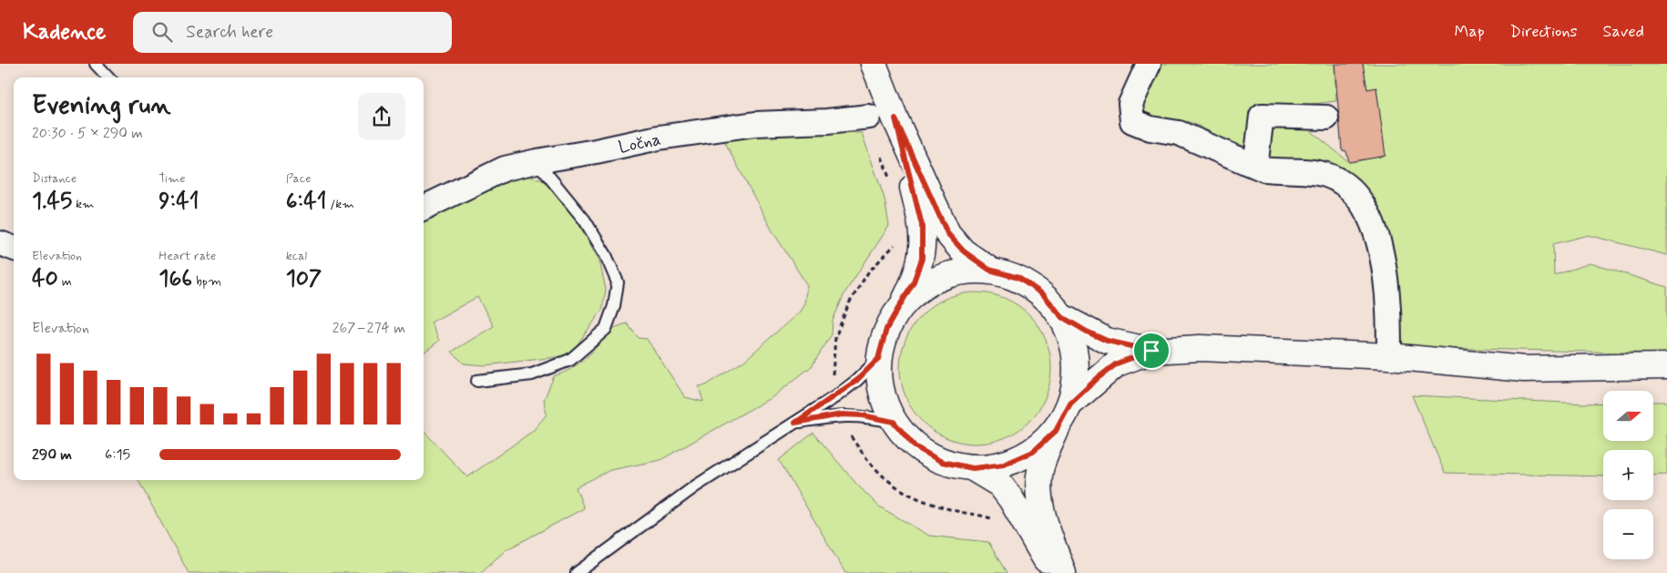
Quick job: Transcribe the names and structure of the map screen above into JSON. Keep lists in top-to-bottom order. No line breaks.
{"streets":{"street":["Ločna"]},"north":"right","page":{"header":"Kadence","search":"Search here","nav":["Map","Directions","Saved"],"heading":["Evening run","20:30 · 5 × 290 m"],"stats":[["Distance","1.45 km"],["Time","9:41"],["Pace","6:41 /km"],["Elevation","40 m"],["Heart rate","166 bpm"],["kcal","107"]],"chart":["Elevation","267–274 m"],"map_buttons":["+","−"],"list":[{"name":"290 m","note":"6:15"}]}}
